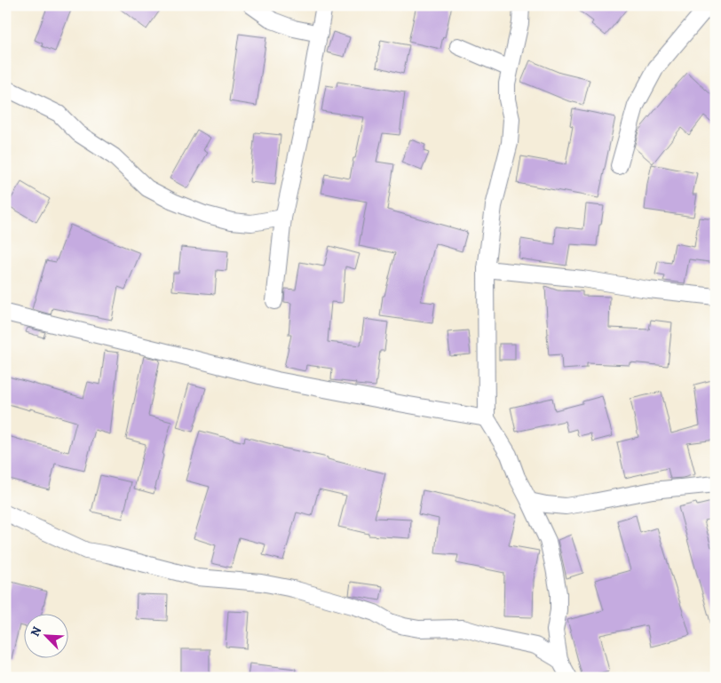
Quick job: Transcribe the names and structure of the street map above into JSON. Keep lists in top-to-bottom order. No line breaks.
{"north":"top left"}
